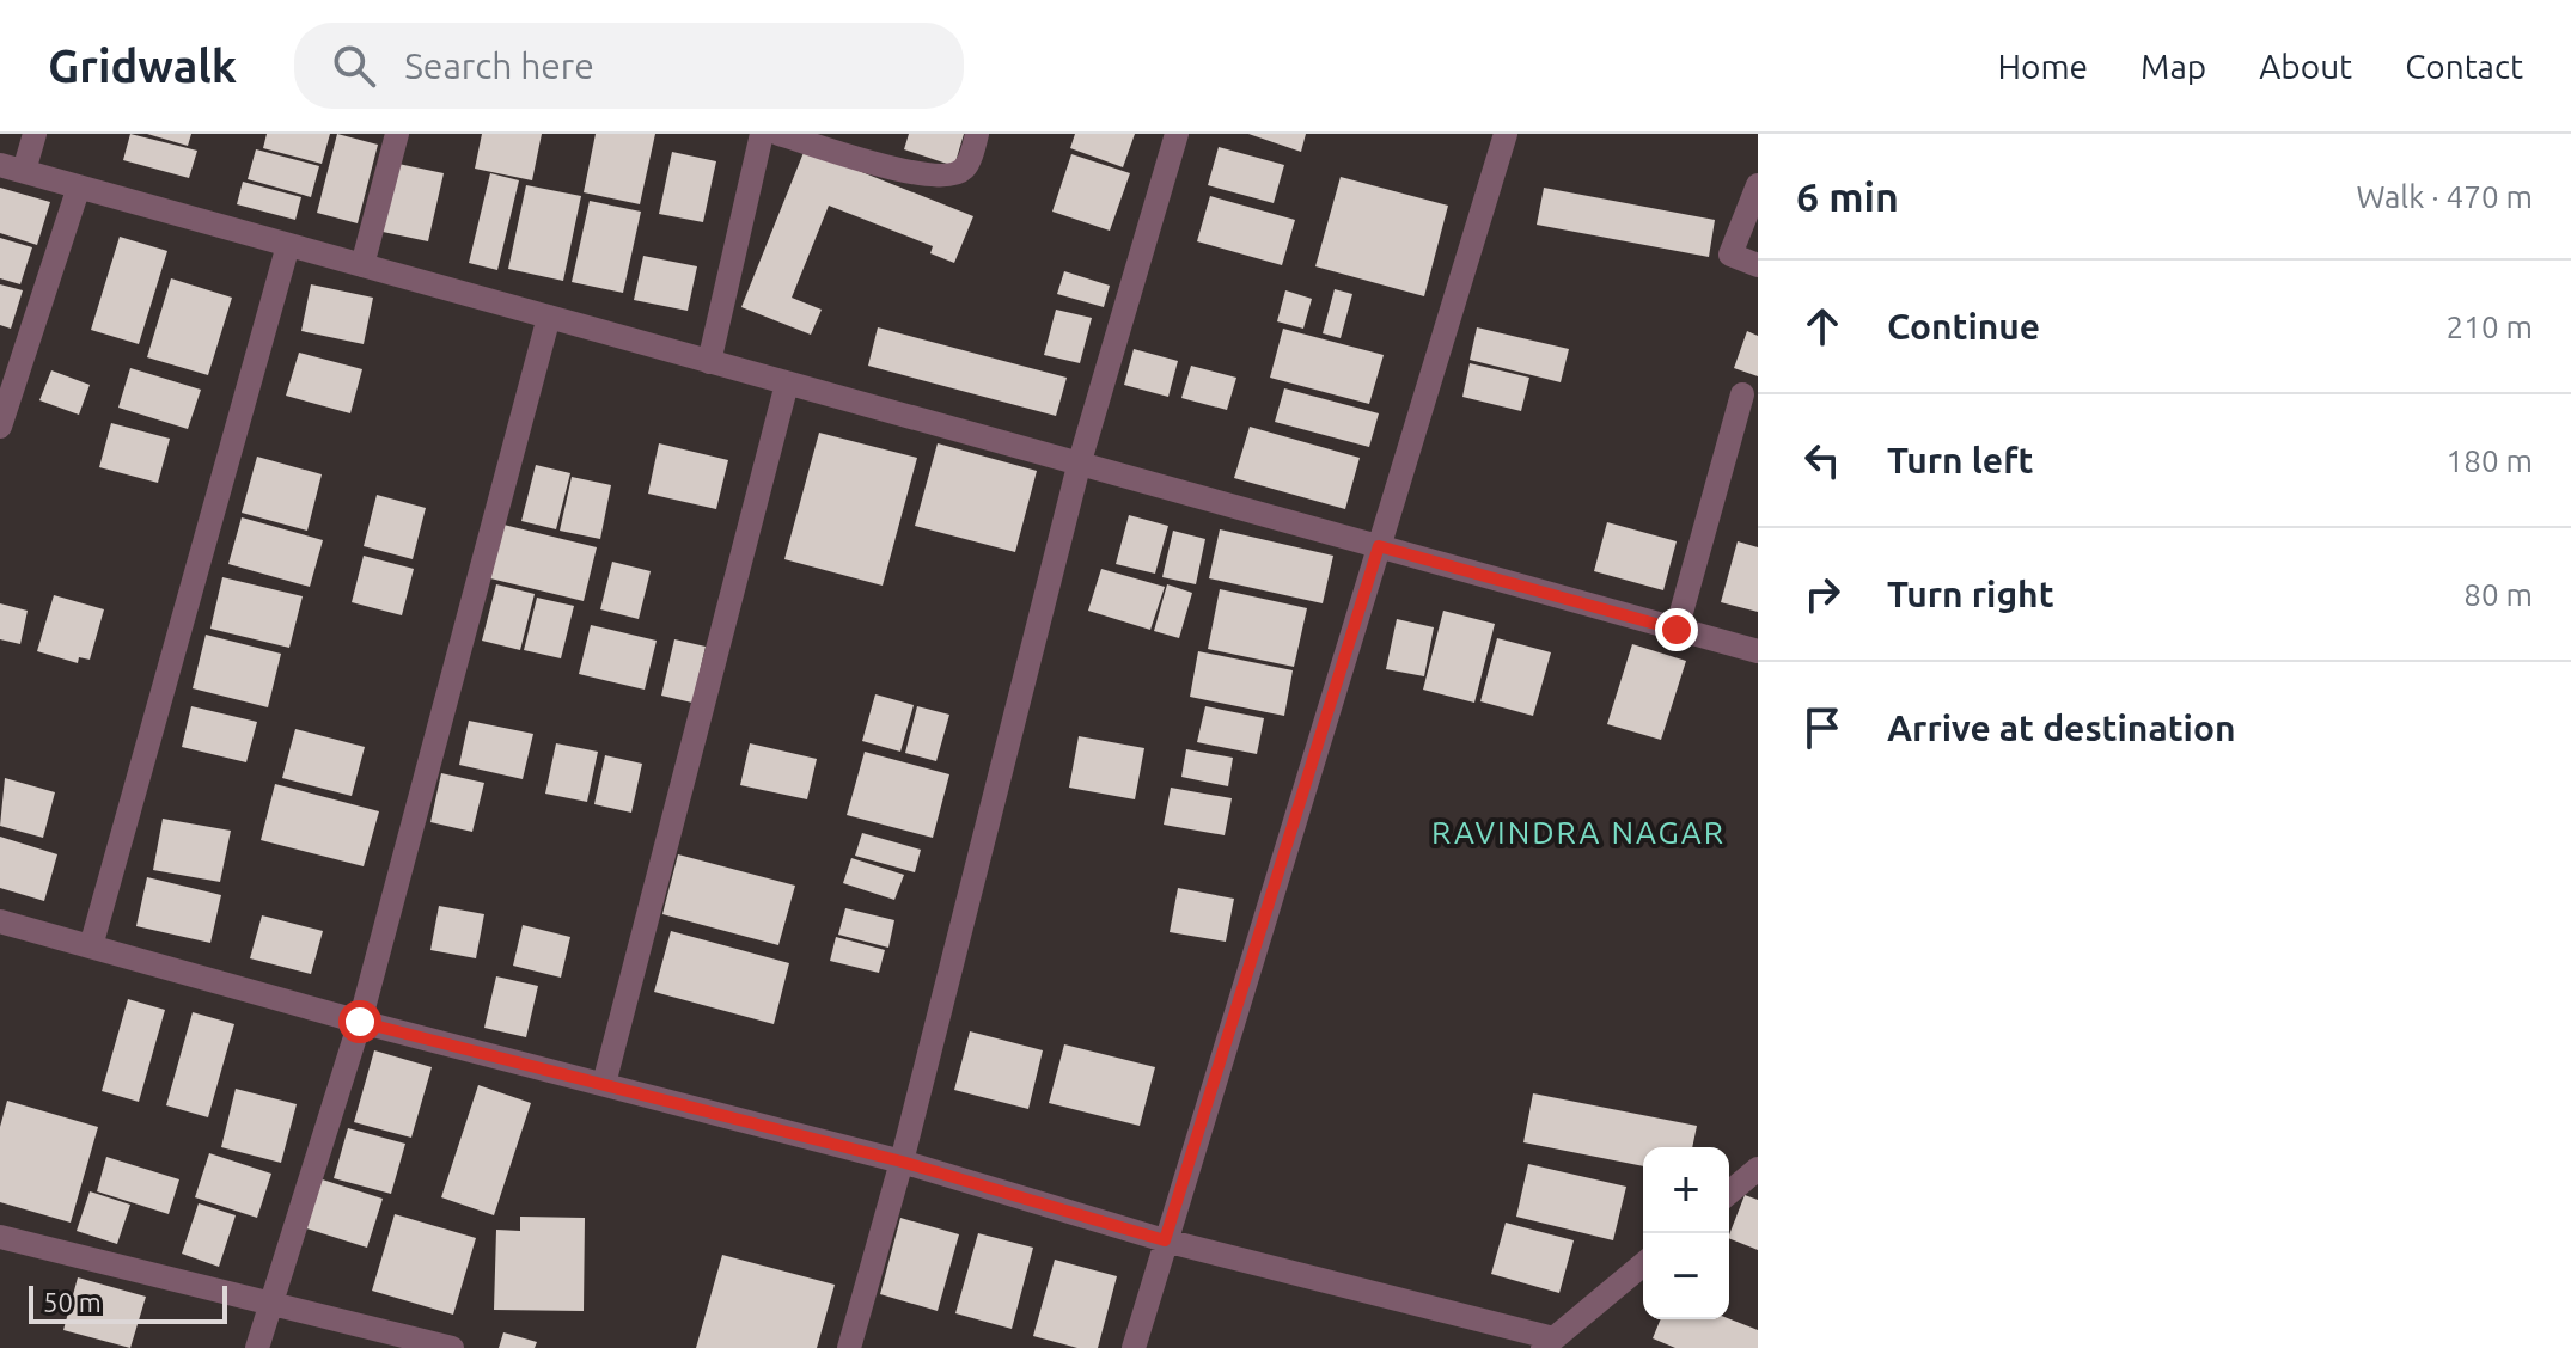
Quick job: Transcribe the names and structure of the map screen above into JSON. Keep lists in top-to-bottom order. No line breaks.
{"districts":["RAVINDRA NAGAR"],"scale_bar":"50 m","page":{"header":"Gridwalk","search":"Search here","nav":["Home","Map","About","Contact"],"heading":["6 min","Walk · 470 m"],"list":[["Continue","210 m"],["Turn left","180 m"],["Turn right","80 m"],"Arrive at destination"],"map_buttons":["+","−"],"scale":"50 m"}}
